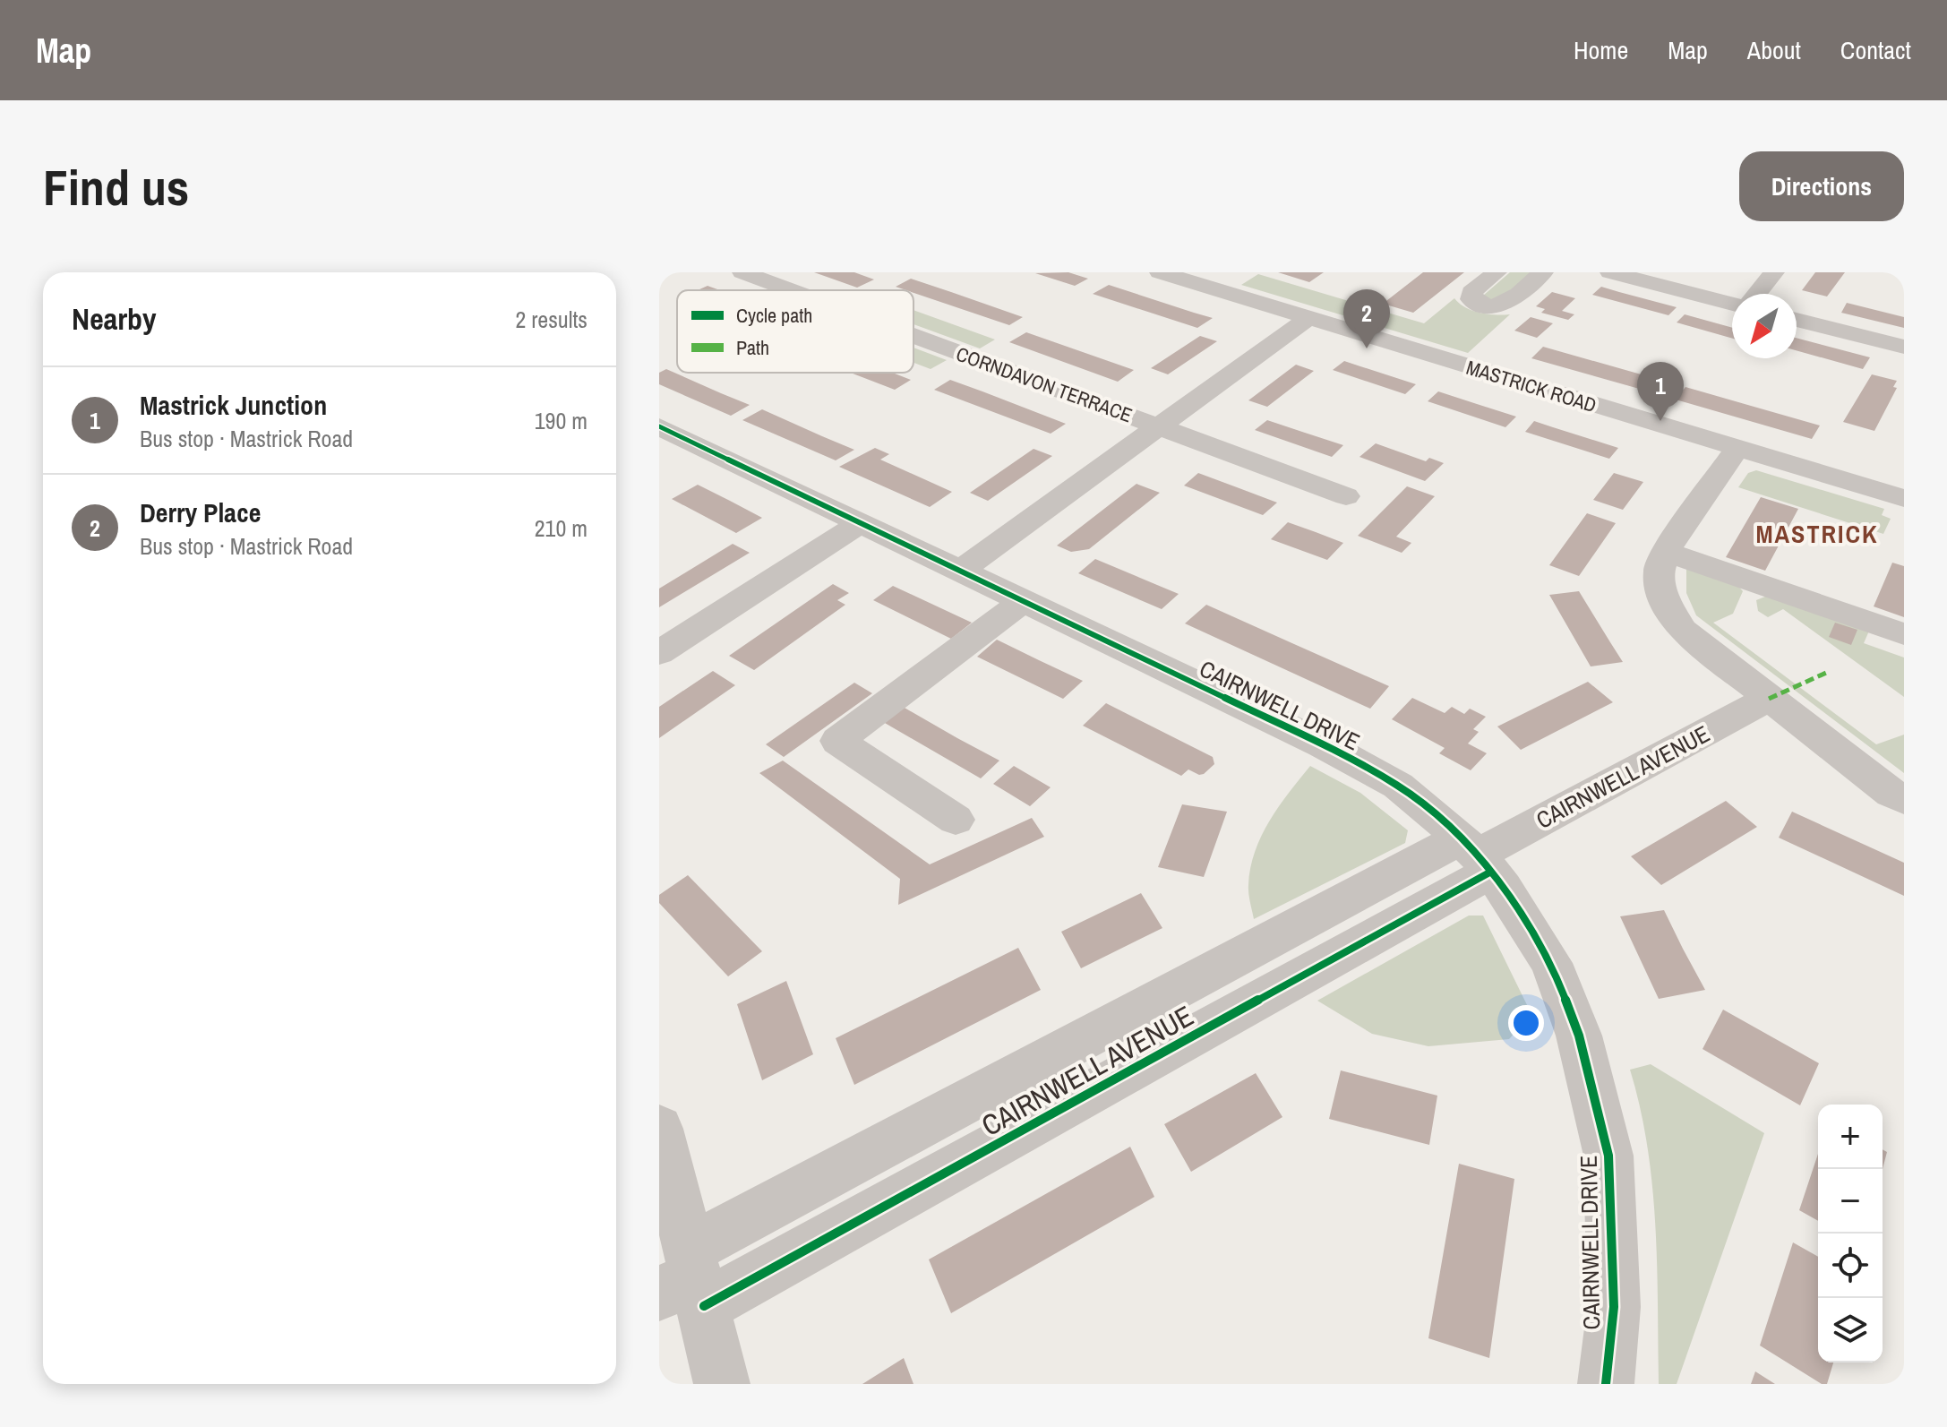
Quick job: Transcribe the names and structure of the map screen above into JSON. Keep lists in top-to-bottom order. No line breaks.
{"streets":{"street":["CORNDAVON TERRACE","MASTRICK ROAD","CAIRNWELL DRIVE","CAIRNWELL AVENUE"]},"crossings":[["CAIRNWELL DRIVE","CAIRNWELL AVENUE"]],"districts":["MASTRICK"],"legend":["Cycle path","Path"],"north":"bottom left","page":{"header":"Map","nav":["Home","Map","About","Contact"],"buttons":"Directions","title":"Find us","heading":["Nearby","2 results"],"pins":["2","1"],"list":[{"mark":"1","name":"Mastrick Junction","note":"Bus stop · Mastrick Road","value":"190 m"},{"mark":"2","name":"Derry Place","note":"Bus stop · Mastrick Road","value":"210 m"}],"map_buttons":["+","−"]}}
